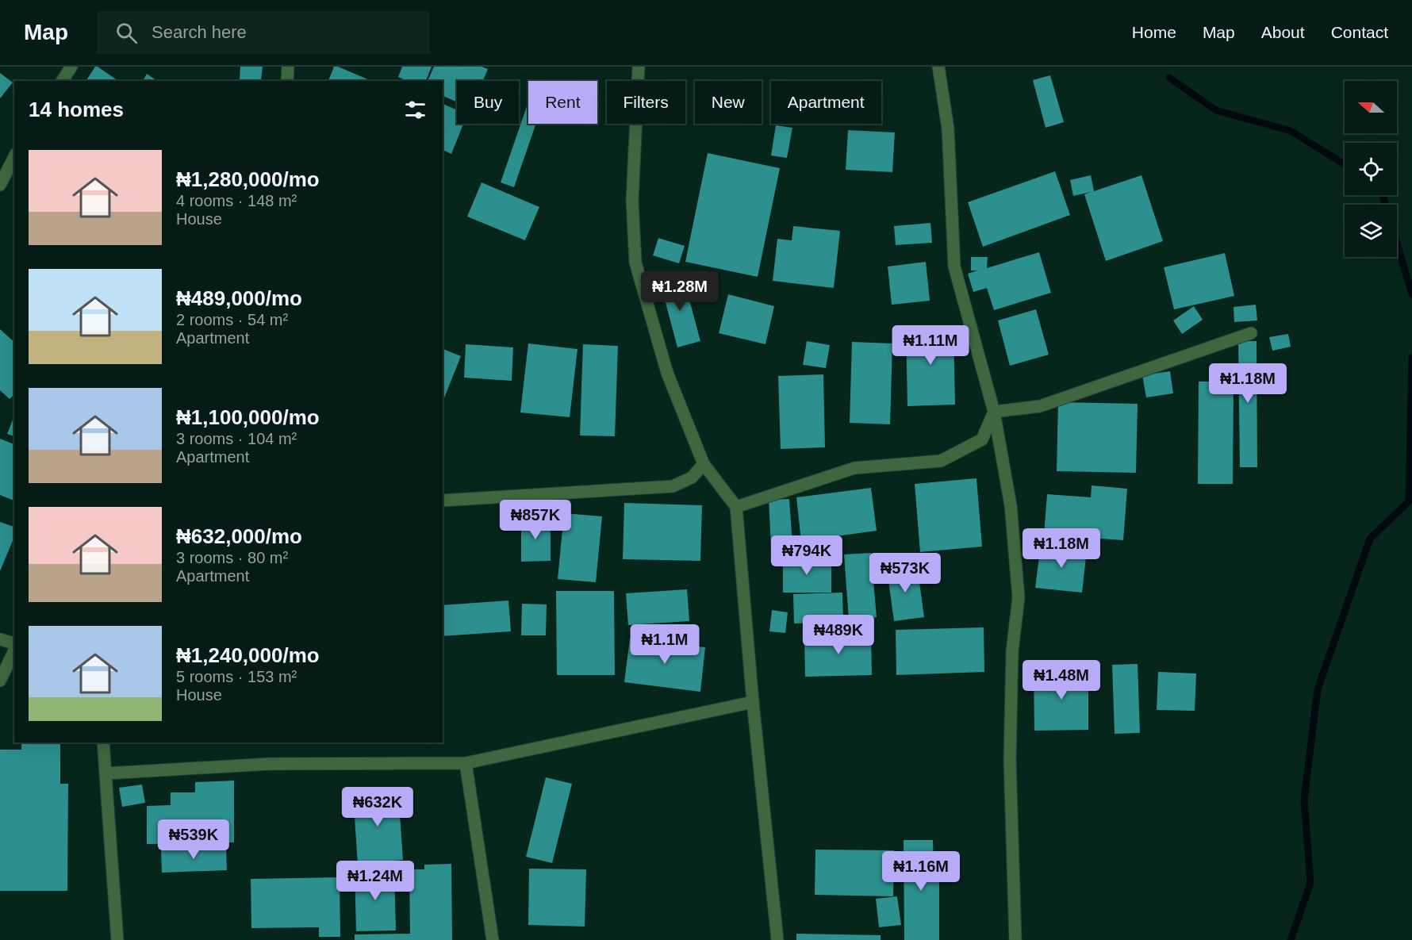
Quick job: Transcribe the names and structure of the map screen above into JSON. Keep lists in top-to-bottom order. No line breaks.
{"north":"left","page":{"header":"Map","search":"Search here","nav":["Home","Map","About","Contact"],"chip":["Buy","Rent","Filters","New","Apartment"],"heading":"14 homes","list":[{"name":"₦1,280,000/mo","note":"4 rooms · 148 m² · House"},{"name":"₦489,000/mo","note":"2 rooms · 54 m² · Apartment"},{"name":"₦1,100,000/mo","note":"3 rooms · 104 m² · Apartment"},{"name":"₦632,000/mo","note":"3 rooms · 80 m² · Apartment"},{"name":"₦1,240,000/mo","note":"5 rooms · 153 m² · House"}],"price":["₦1.28M","₦1.11M","₦1.18M","₦857K","₦1.18M","₦794K","₦573K","₦489K","₦1.1M","₦1.48M","₦632K","₦539K","₦1.16M","₦1.24M"]}}
